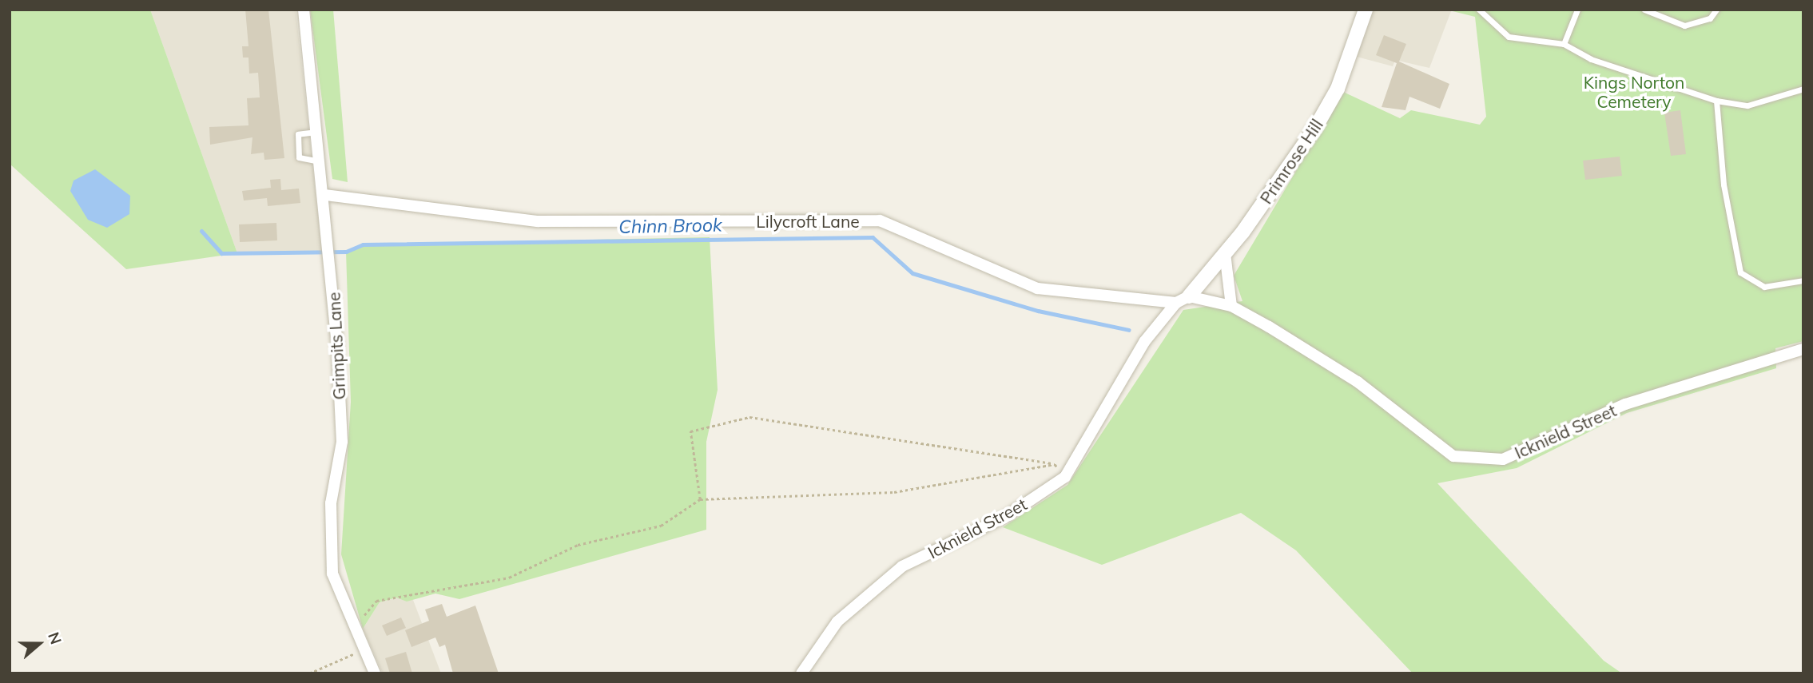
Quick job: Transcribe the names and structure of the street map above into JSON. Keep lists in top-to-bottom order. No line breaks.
{"streets":{"street":["Primrose Hill","Lilycroft Lane","Grimpits Lane","Icknield Street"]},"crossings":[["Primrose Hill","Lilycroft Lane"],["Primrose Hill","Icknield Street"],["Lilycroft Lane","Grimpits Lane"],["Lilycroft Lane","Icknield Street"]],"water":["Chinn Brook"],"parks":["Kings Norton Cemetery"],"north":"right"}
